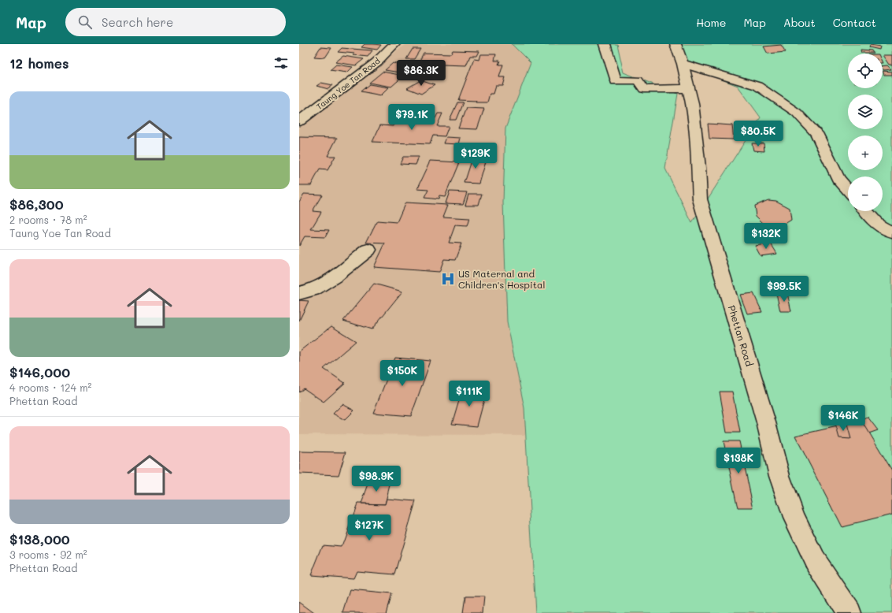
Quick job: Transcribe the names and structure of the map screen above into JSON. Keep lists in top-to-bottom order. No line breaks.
{"streets":{"street":["Taung Yoe Tan Road","Phettan Road"]},"places":{"hospital":["US Maternal and Children's Hospital"]},"page":{"header":"Map","search":"Search here","nav":["Home","Map","About","Contact"],"heading":"12 homes","map_buttons":["+","−"],"price":["$86.3K","$79.1K","$80.5K","$129K","$132K","$99.5K","$150K","$111K","$146K","$138K","$98.9K","$127K"],"list":[{"name":"$86,300","note":"2 rooms · 78 m² · Taung Yoe Tan Road"},{"name":"$146,000","note":"4 rooms · 124 m² · Phettan Road"},{"name":"$138,000","note":"3 rooms · 92 m² · Phettan Road"}]}}
